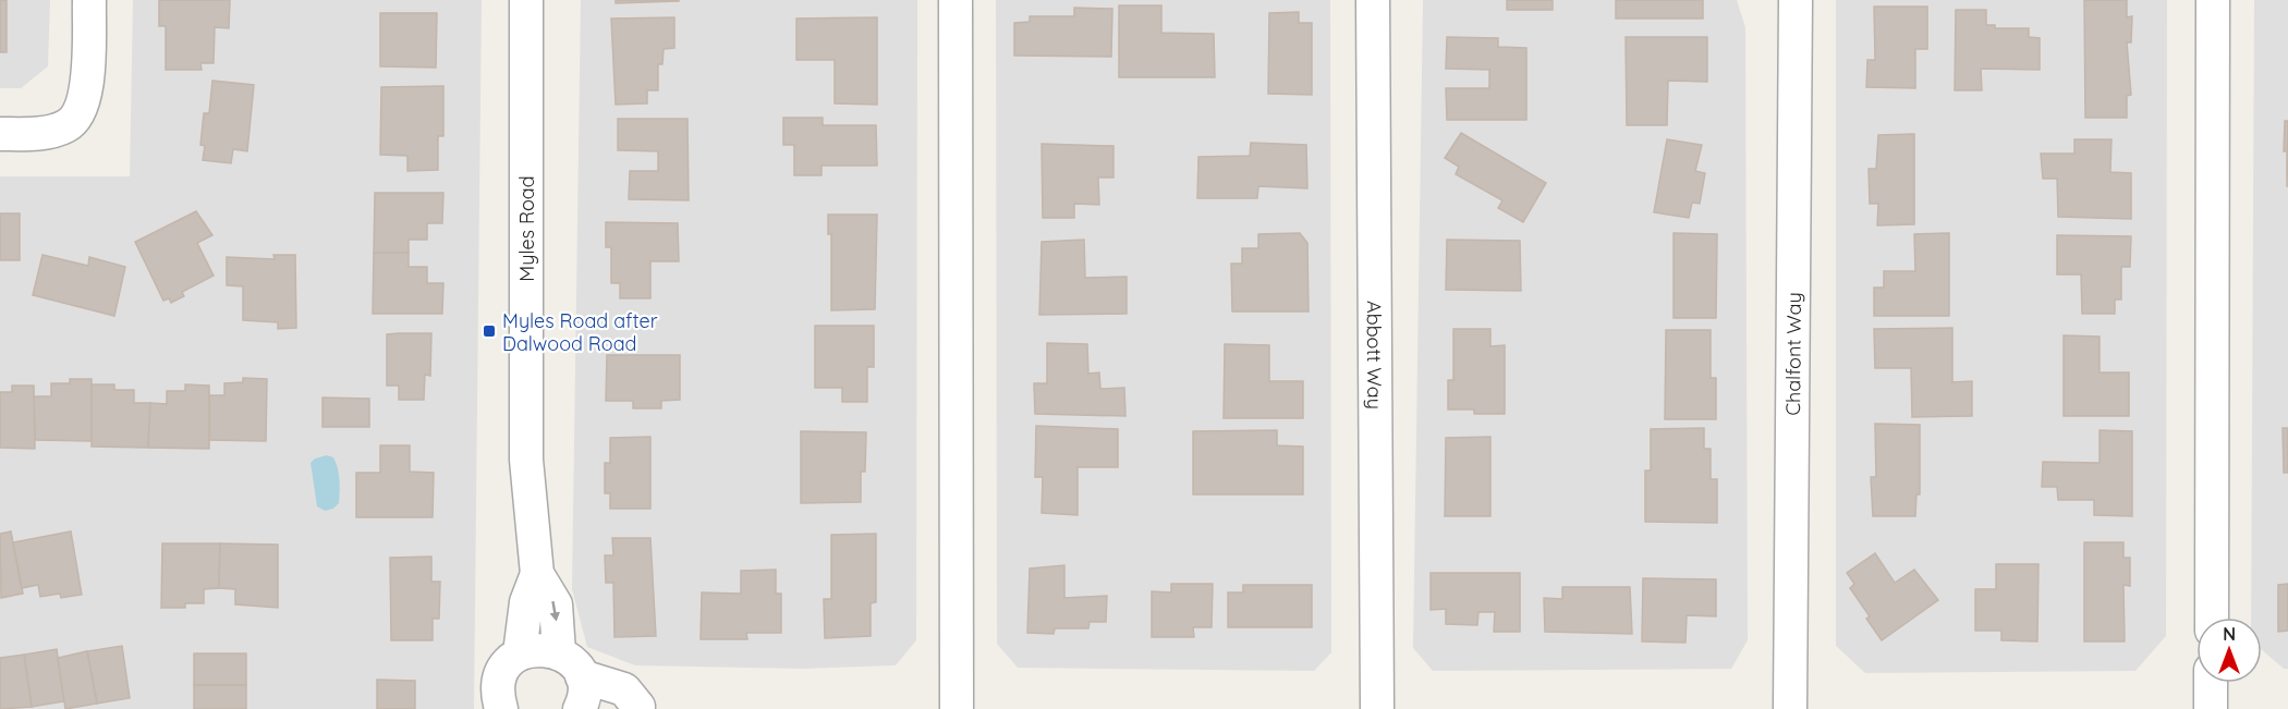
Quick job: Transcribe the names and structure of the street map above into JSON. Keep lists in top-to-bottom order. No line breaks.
{"streets":{"street":["Myles Road","Abbott Way","Chalfont Way"]},"places":{"transit":["Myles Road after Dalwood Road"]},"north":"top"}
